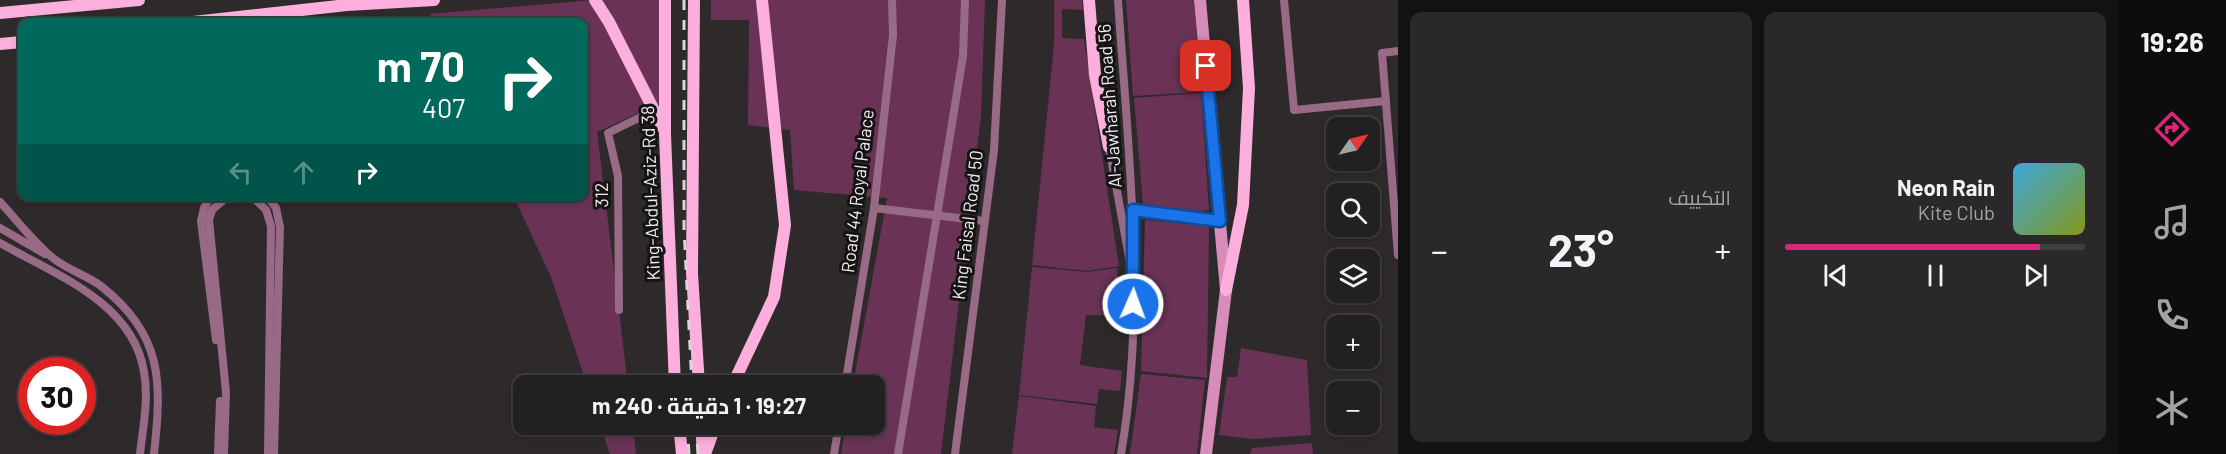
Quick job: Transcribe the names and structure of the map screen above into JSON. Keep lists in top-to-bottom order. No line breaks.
{"streets":{"main road":["King-Abdul-Aziz-Rd 38"],"street":["Al-Jawharah Road 56","Road 44 Royal Palace","312","King Faisal Road 50"]},"north":"top right","page":{"tabs":"19:26","tile":"التكييف","turn":["70 m","407"],"map_buttons":["+","−"],"song":["Neon Rain","Kite Club"],"heat":["−","23°","+"],"limit":"30","trip":"19:27 · 1 دقيقة · 240 m"}}
